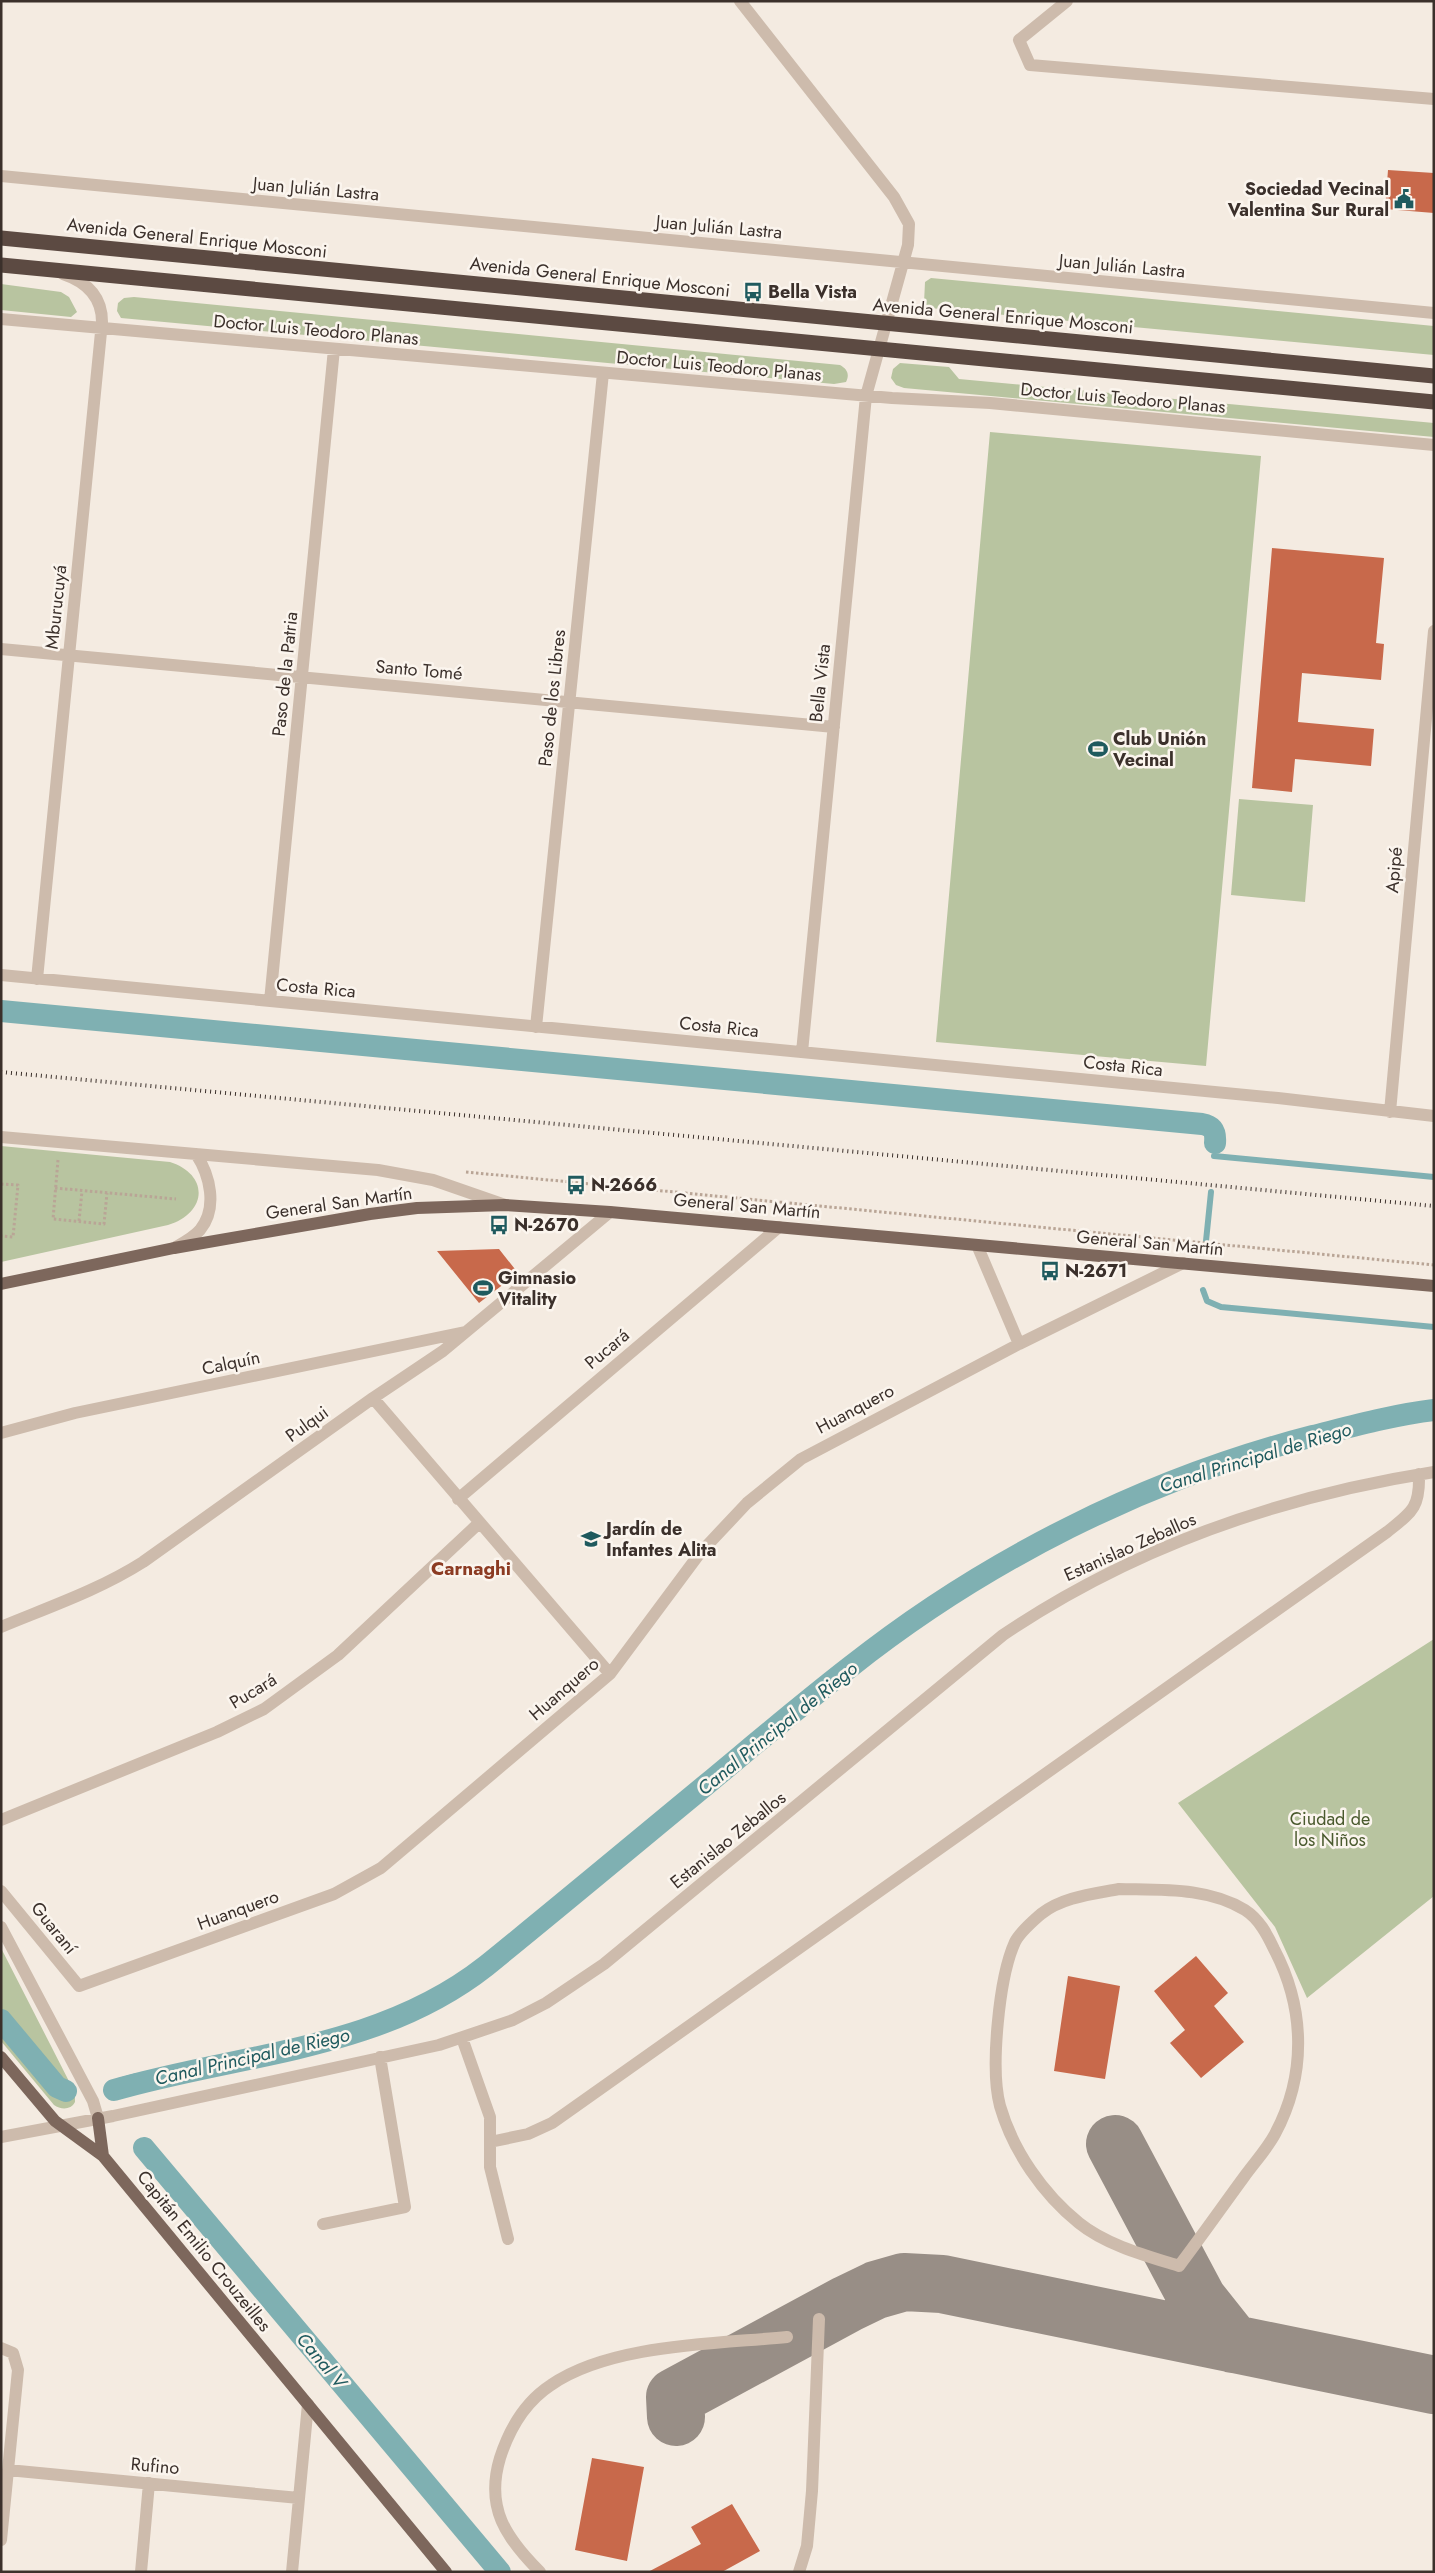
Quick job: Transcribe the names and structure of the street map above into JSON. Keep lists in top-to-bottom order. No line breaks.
{"streets":{"highway":["Avenida General Enrique Mosconi"],"main road":["General San Martín","Capitán Emilio Crouzeilles"],"street":["Juan Julián Lastra","Doctor Luis Teodoro Planas","Mburucuyá","Santo Tomé","Paso de la Patria","Bella Vista","Paso de los Libres","Apipé","Costa Rica","Pucará","Calquín","Huanquero","Pulqui","Estanislao Zeballos","Guaraní","Rufino"]},"crossings":[["Juan Julián Lastra","Bella Vista"],["Avenida General Enrique Mosconi","Bella Vista"],["Doctor Luis Teodoro Planas","Mburucuyá"],["Doctor Luis Teodoro Planas","Paso de la Patria"],["Doctor Luis Teodoro Planas","Bella Vista"],["Doctor Luis Teodoro Planas","Paso de los Libres"],["Mburucuyá","Santo Tomé"],["Mburucuyá","Costa Rica"],["Santo Tomé","Paso de la Patria"],["Santo Tomé","Bella Vista"],["Santo Tomé","Paso de los Libres"],["Paso de la Patria","Costa Rica"],["Bella Vista","Costa Rica"],["Paso de los Libres","Costa Rica"],["Apipé","Costa Rica"],["General San Martín","Pucará"],["General San Martín","Huanquero"],["General San Martín","Pulqui"],["Calquín","Pulqui"],["Huanquero","Guaraní"],["Estanislao Zeballos","Capitán Emilio Crouzeilles"]],"districts":["Carnaghi"],"water":["Canal Principal de Riego","Canal V"],"parks":["Ciudad de los Niños"],"places":{"public building":["Sociedad Vecinal Valentina Sur Rural"],"bus stop":["Bella Vista","N-2666","N-2670","N-2671"],"sports":["Club Unión Vecinal","Gimnasio Vitality"],"school or university":["Jardín de Infantes Alita"]}}
